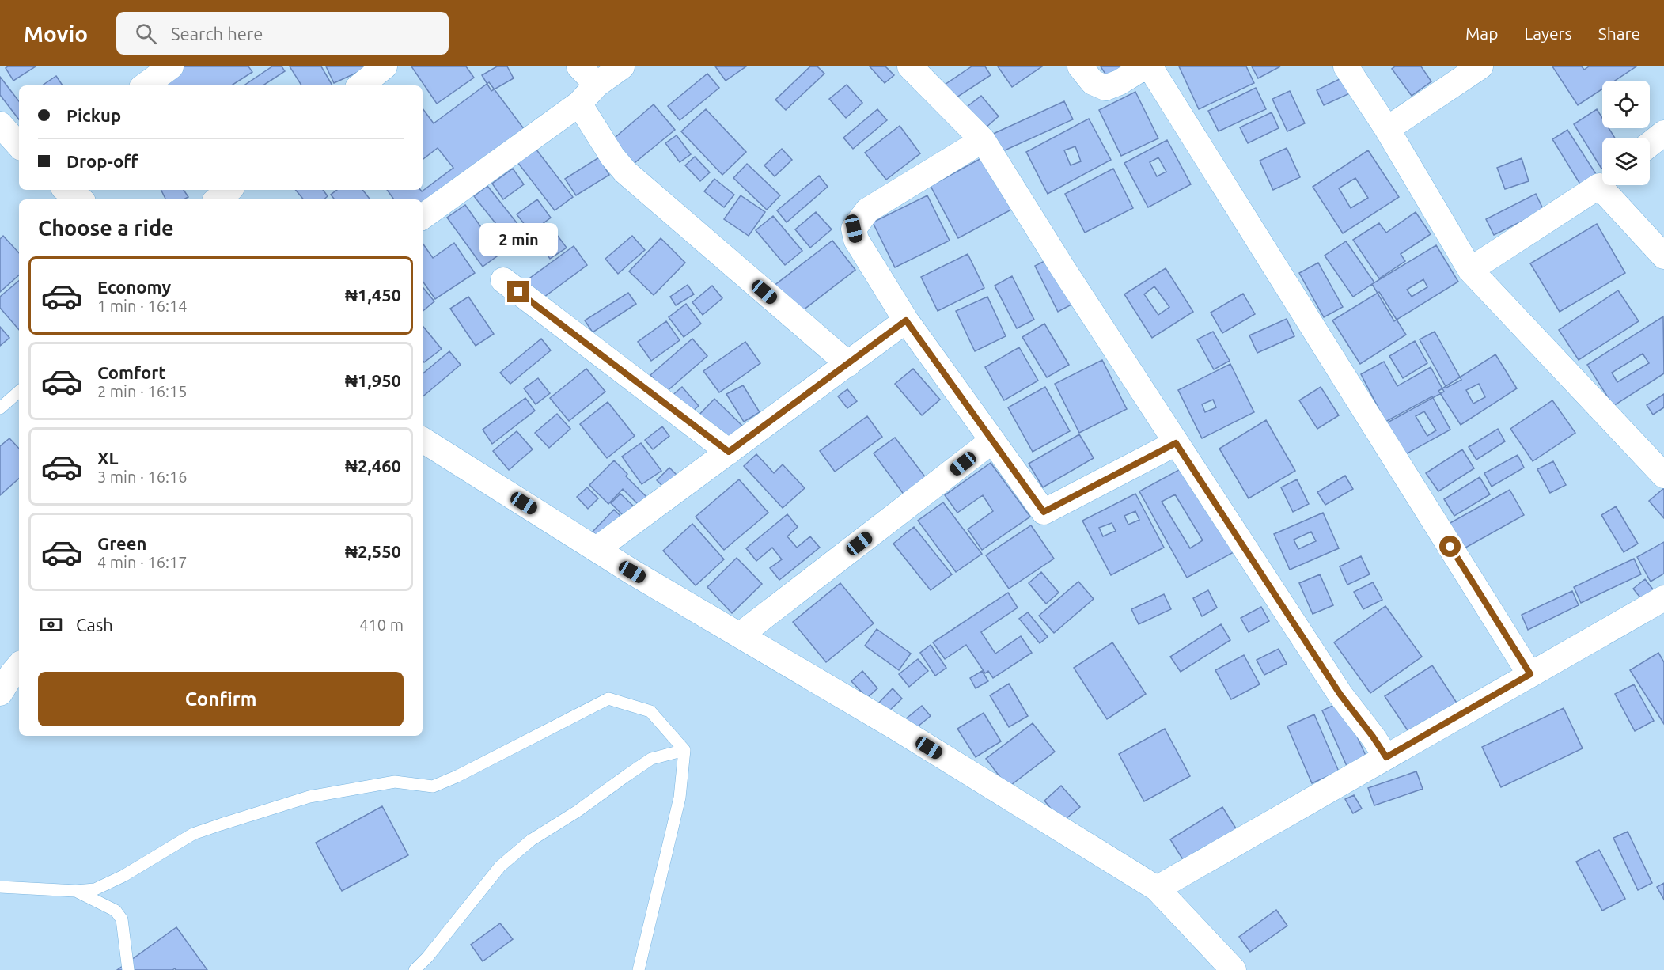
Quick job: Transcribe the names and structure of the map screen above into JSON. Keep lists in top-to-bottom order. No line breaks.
{"page":{"header":"Movio","search":"Search here","nav":["Map","Layers","Share"],"banner":["Pickup","Drop-off"],"heading":"Choose a ride","bubble":"2 min","list":[{"name":"Economy","note":"1 min · 16:14","value":"₦1,450"},{"name":"Comfort","note":"2 min · 16:15","value":"₦1,950"},{"name":"XL","note":"3 min · 16:16","value":"₦2,460"},{"name":"Green","note":"4 min · 16:17","value":"₦2,550"}],"pay":["Cash","410 m"],"buttons":"Confirm"}}
